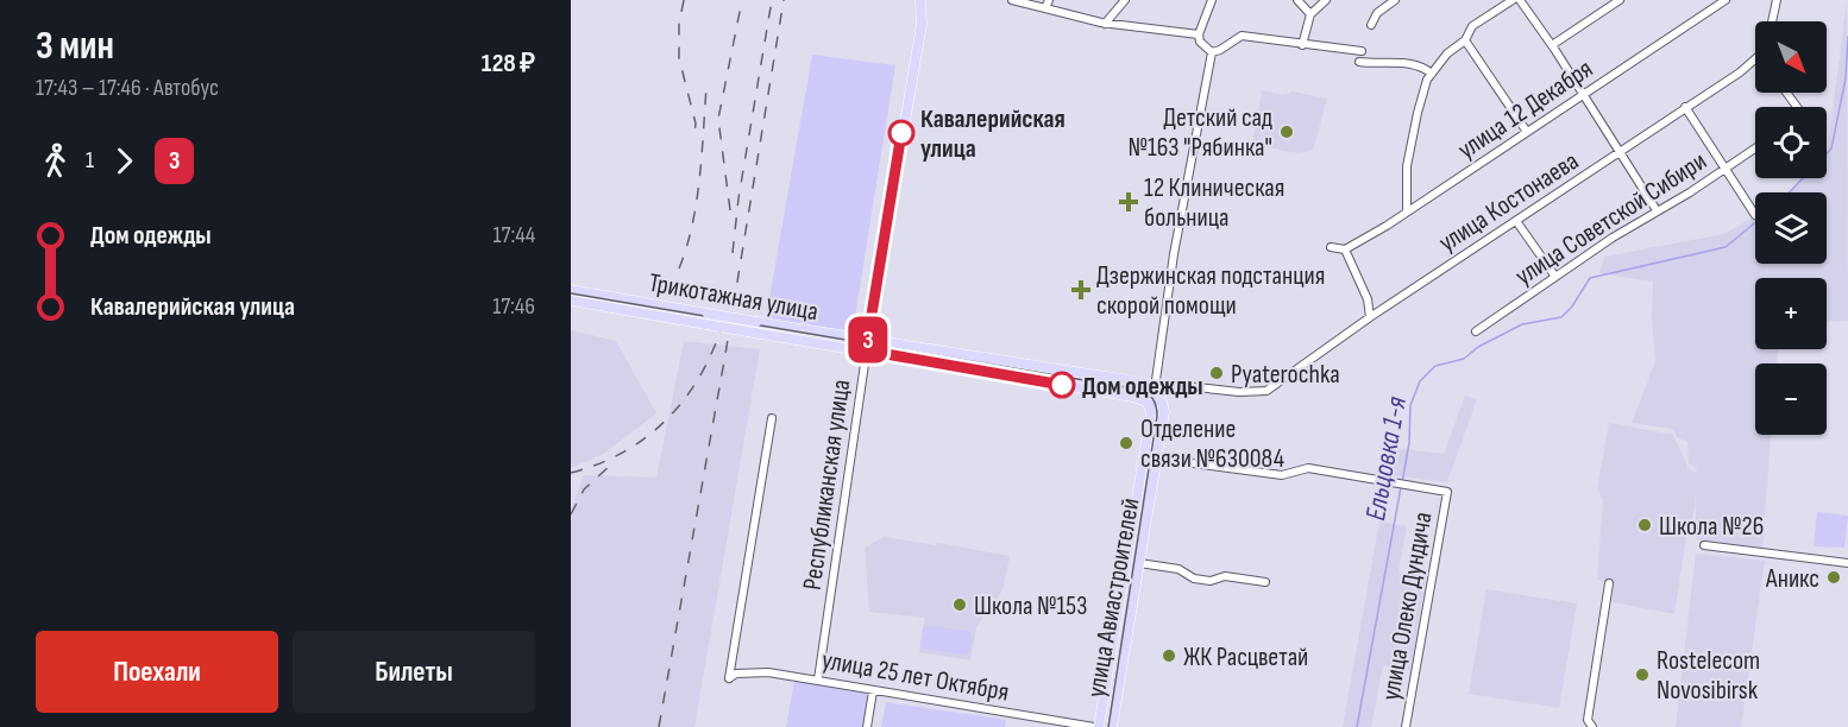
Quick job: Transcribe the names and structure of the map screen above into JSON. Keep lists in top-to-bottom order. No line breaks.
{"streets":{"main road":["Трикотажная улица","Республиканская улица","улица Авиастроителей"],"street":["улица 12 Декабря","улица Костонаева","улица Советской Сибири","улица Олеко Дундича","улица 25 лет Октября"]},"crossings":[["улица Костонаева","Трикотажная улица"],["Трикотажная улица","Республиканская улица"],["Трикотажная улица","улица Авиастроителей"],["Республиканская улица","улица 25 лет Октября"],["улица Авиастроителей","улица Олеко Дундича"],["улица Авиастроителей","улица 25 лет Октября"]],"water":["Ельцовка 1-я"],"places":{"other":["Детский сад №163 \"Рябинка\"","Кавалерийская улица","Pyaterochka","Дом одежды","Отделение связи №630084","Школа №26","Аникс","Школа №153","ЖК Расцветай","Rostelecom Novosibirsk"],"health":["12 Клиническая больница","Дзержинская подстанция скорой помощи"]},"lines":["bus line 3"],"north":"bottom right","page":{"heading":["3 мин","17:43 – 17:46 · Автобус","128 ₽"],"on_map":"3","map_buttons":["+","−"],"legs":["1","3"],"list":[{"name":"Дом одежды","value":"17:44"},{"name":"Кавалерийская улица","value":"17:46"}],"buttons":["Поехали","Билеты"]}}
